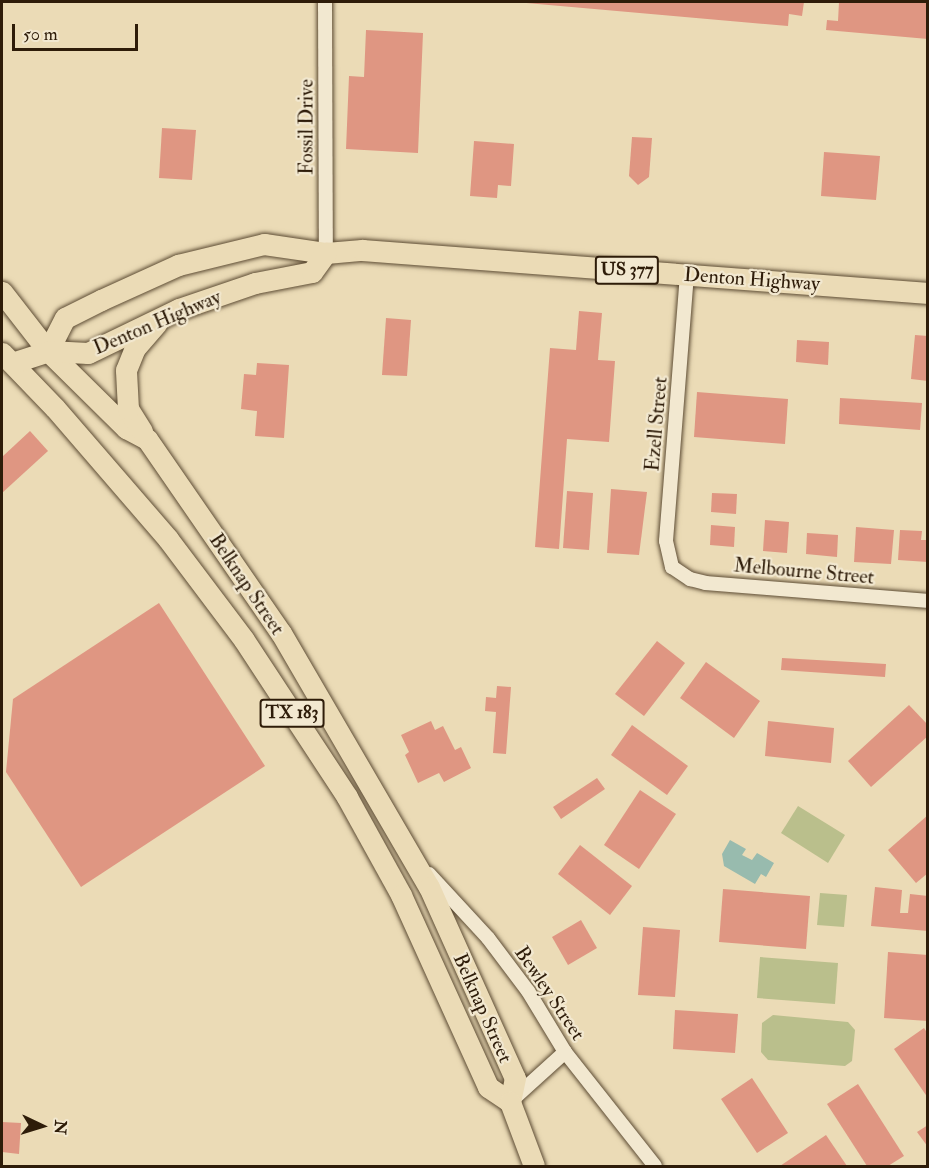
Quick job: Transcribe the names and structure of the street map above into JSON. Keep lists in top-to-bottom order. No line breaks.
{"streets":{"main road":["US 377","Denton Highway","Belknap Street","TX 183"],"street":["Fossil Drive","Ezell Street","Melbourne Street","Bewley Street"]},"crossings":[["Fossil Drive","Denton Highway"],["Denton Highway","Ezell Street"],["Denton Highway","Belknap Street"],["Ezell Street","Melbourne Street"],["Belknap Street","TX 183"],["Belknap Street","Bewley Street"]],"scale_bar":"50 m","north":"right"}
